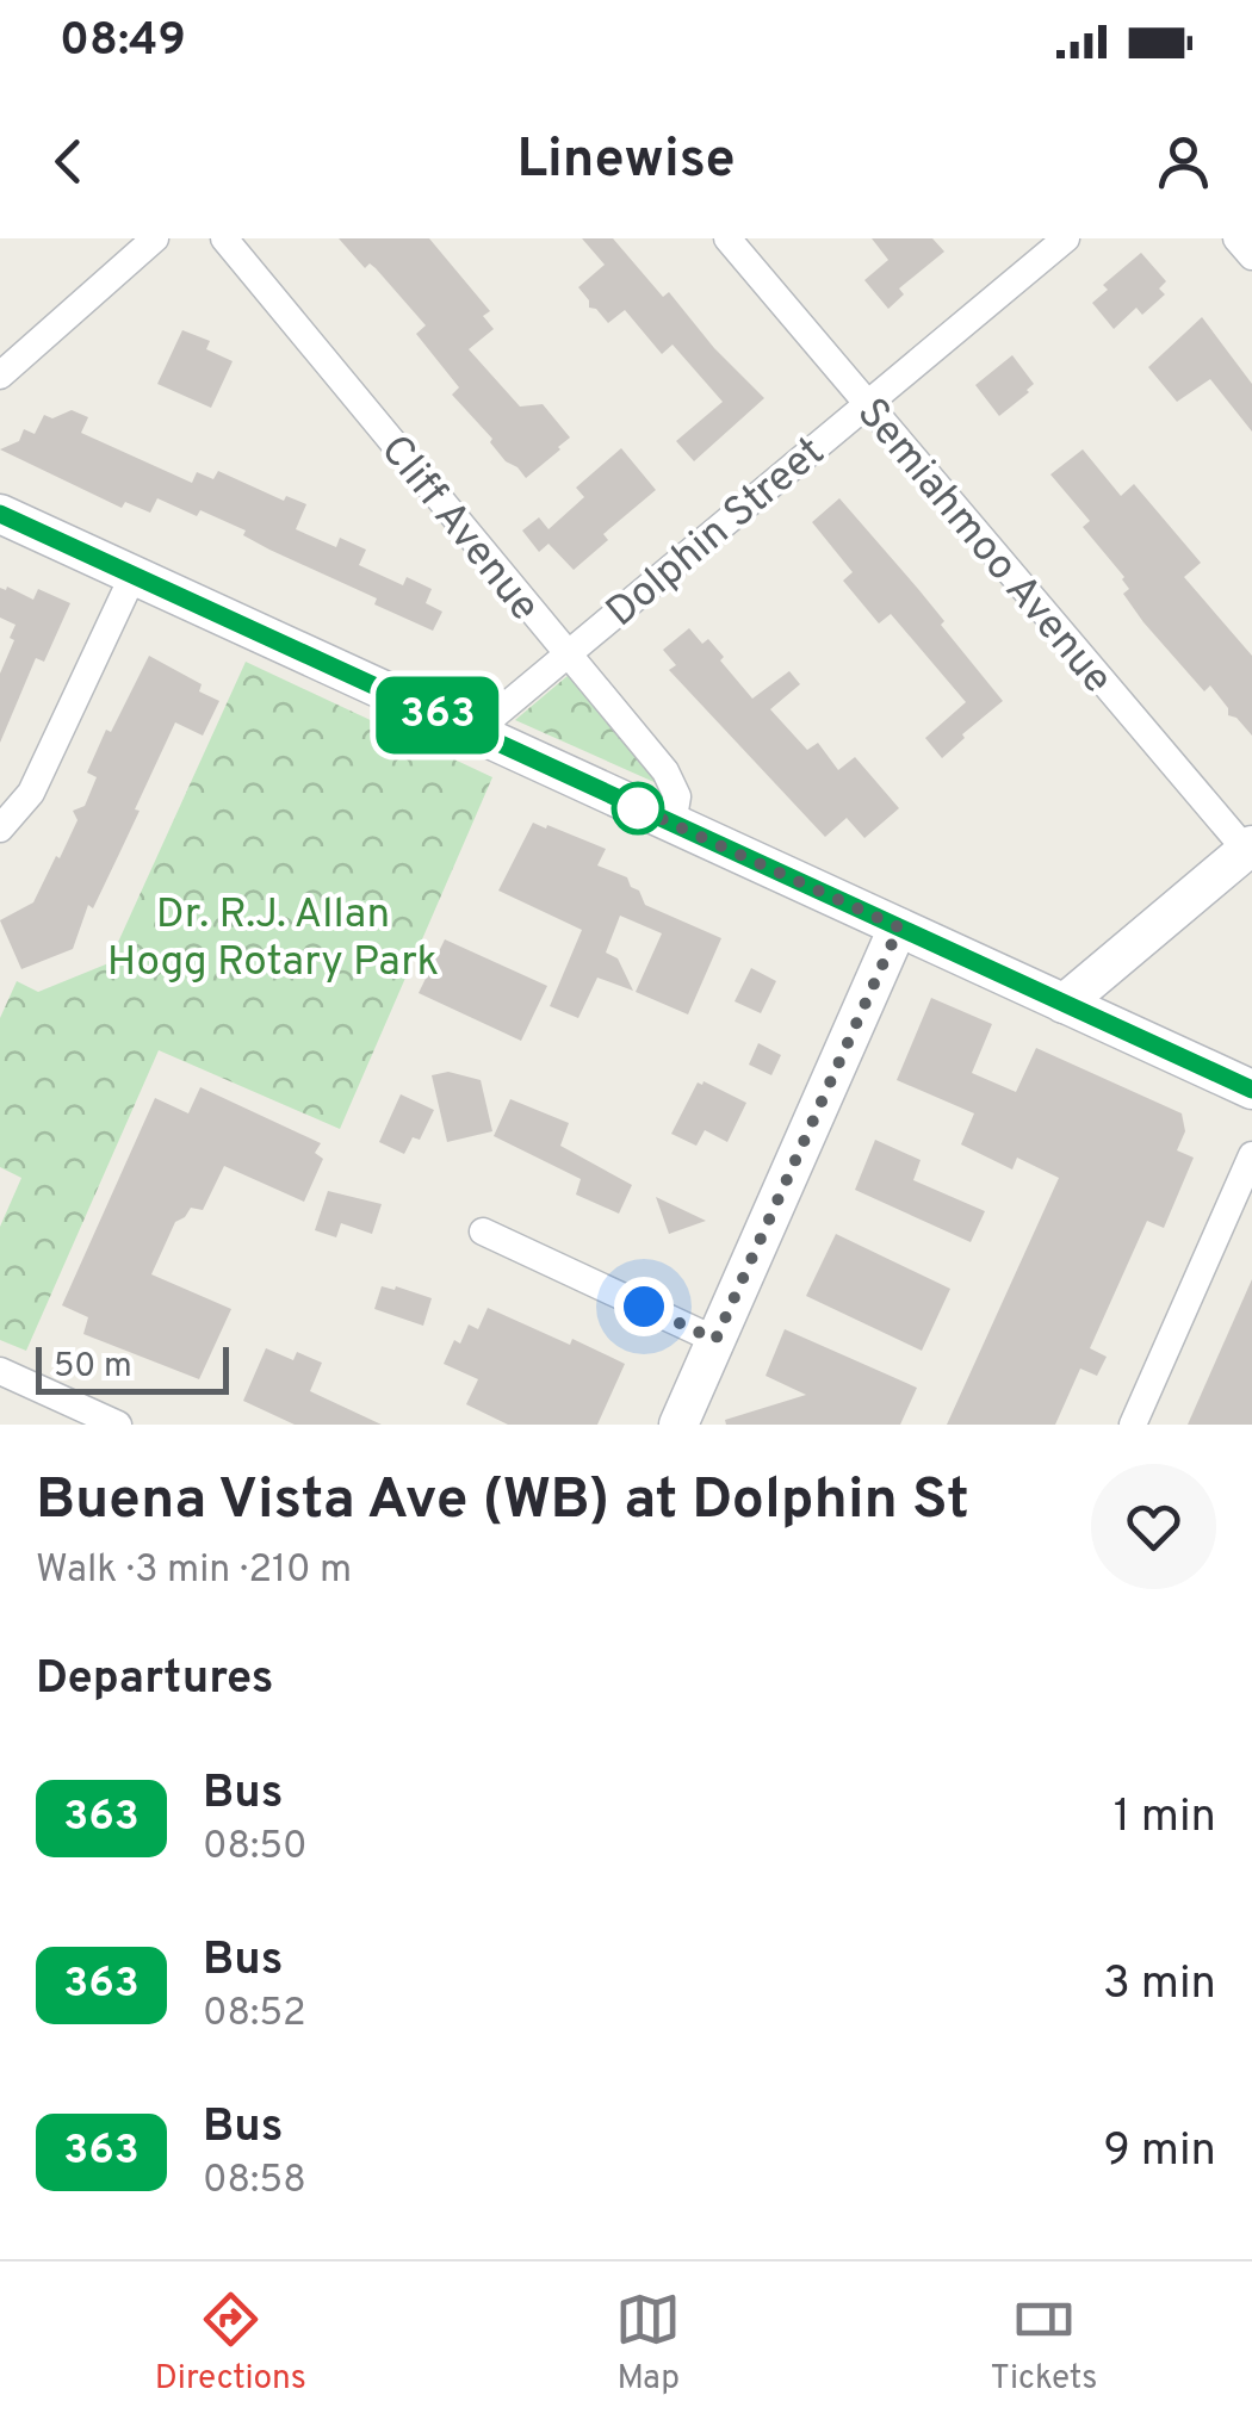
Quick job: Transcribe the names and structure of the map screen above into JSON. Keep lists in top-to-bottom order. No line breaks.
{"streets":{"street":["Cliff Avenue","Dolphin Street","Semiahmoo Avenue"]},"crossings":[["Cliff Avenue","Dolphin Street"],["Dolphin Street","Semiahmoo Avenue"]],"parks":["Dr. R.J. Allan Hogg Rotary Park"],"lines":["bus line 363"],"scale_bar":"50 m","page":{"status":"08:49","header":"Linewise","on_map":"363","scale":"50 m","heading":[["Buena Vista Ave (WB) at Dolphin St","Walk · 3 min · 210 m"],"Departures"],"list":[{"mark":"363","name":"Bus","note":"08:50","value":"1 min"},{"mark":"363","name":"Bus","note":"08:52","value":"3 min"},{"mark":"363","name":"Bus","note":"08:58","value":"9 min"}],"tabs":["Directions","Map","Tickets"]}}
